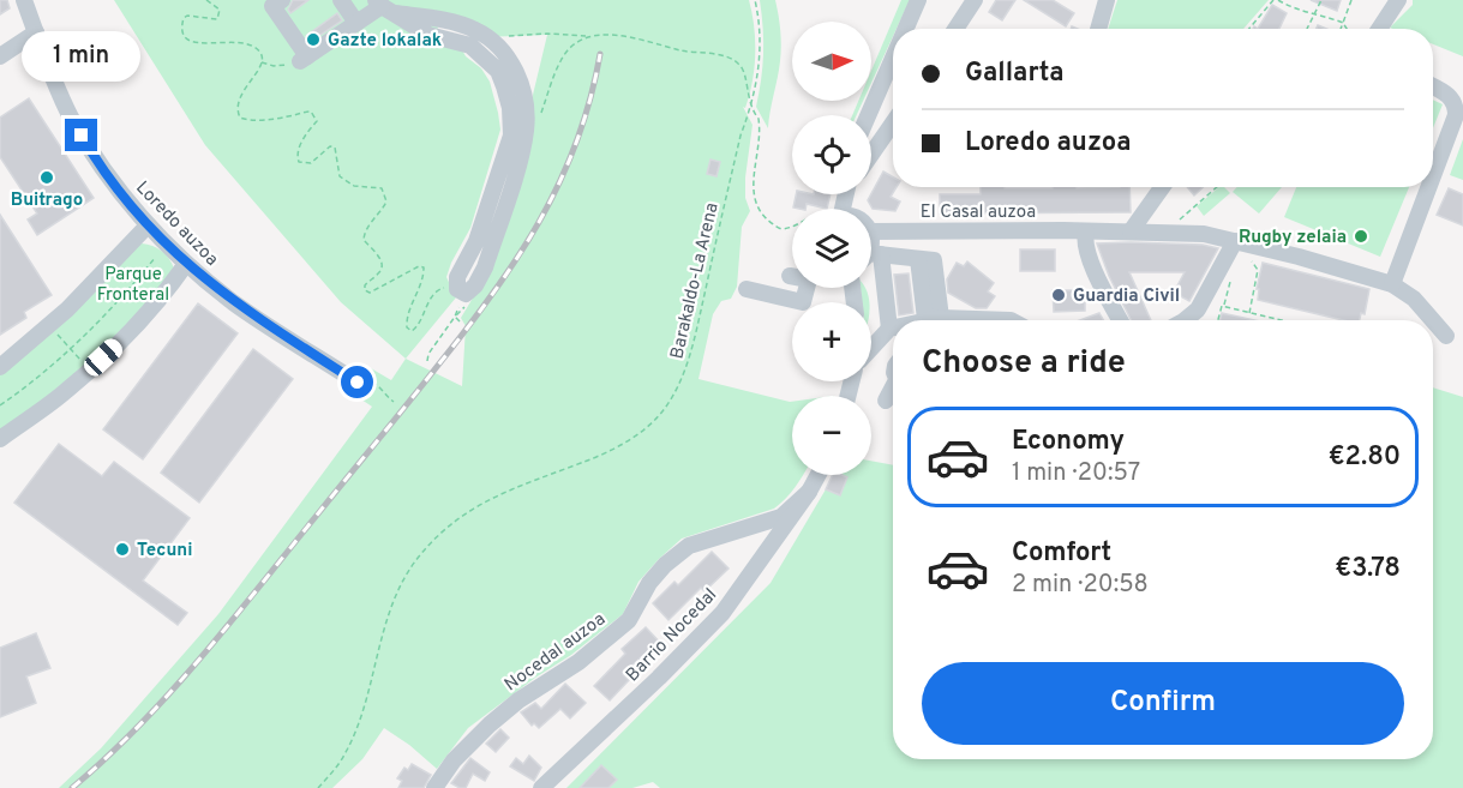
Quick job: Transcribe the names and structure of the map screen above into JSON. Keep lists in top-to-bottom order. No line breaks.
{"streets":{"street":["El Casal auzoa","Loredo auzoa","Barrio Nocedal","Nocedal auzoa"],"path":["Barakaldo-La Arena"]},"crossings":[["Barrio Nocedal","Nocedal auzoa"]],"parks":["Parque Fronteral"],"places":["Gazte lokalak","Buitrago","Rugby zelaia","Guardia Civil","Tecuni"],"north":"right","page":{"map_buttons":["+","−"],"banner":["Gallarta","Loredo auzoa"],"bubble":"1 min","heading":"Choose a ride","list":[{"name":"Economy","note":"1 min · 20:57","value":"€2.80"},{"name":"Comfort","note":"2 min · 20:58","value":"€3.78"}],"buttons":"Confirm"}}
